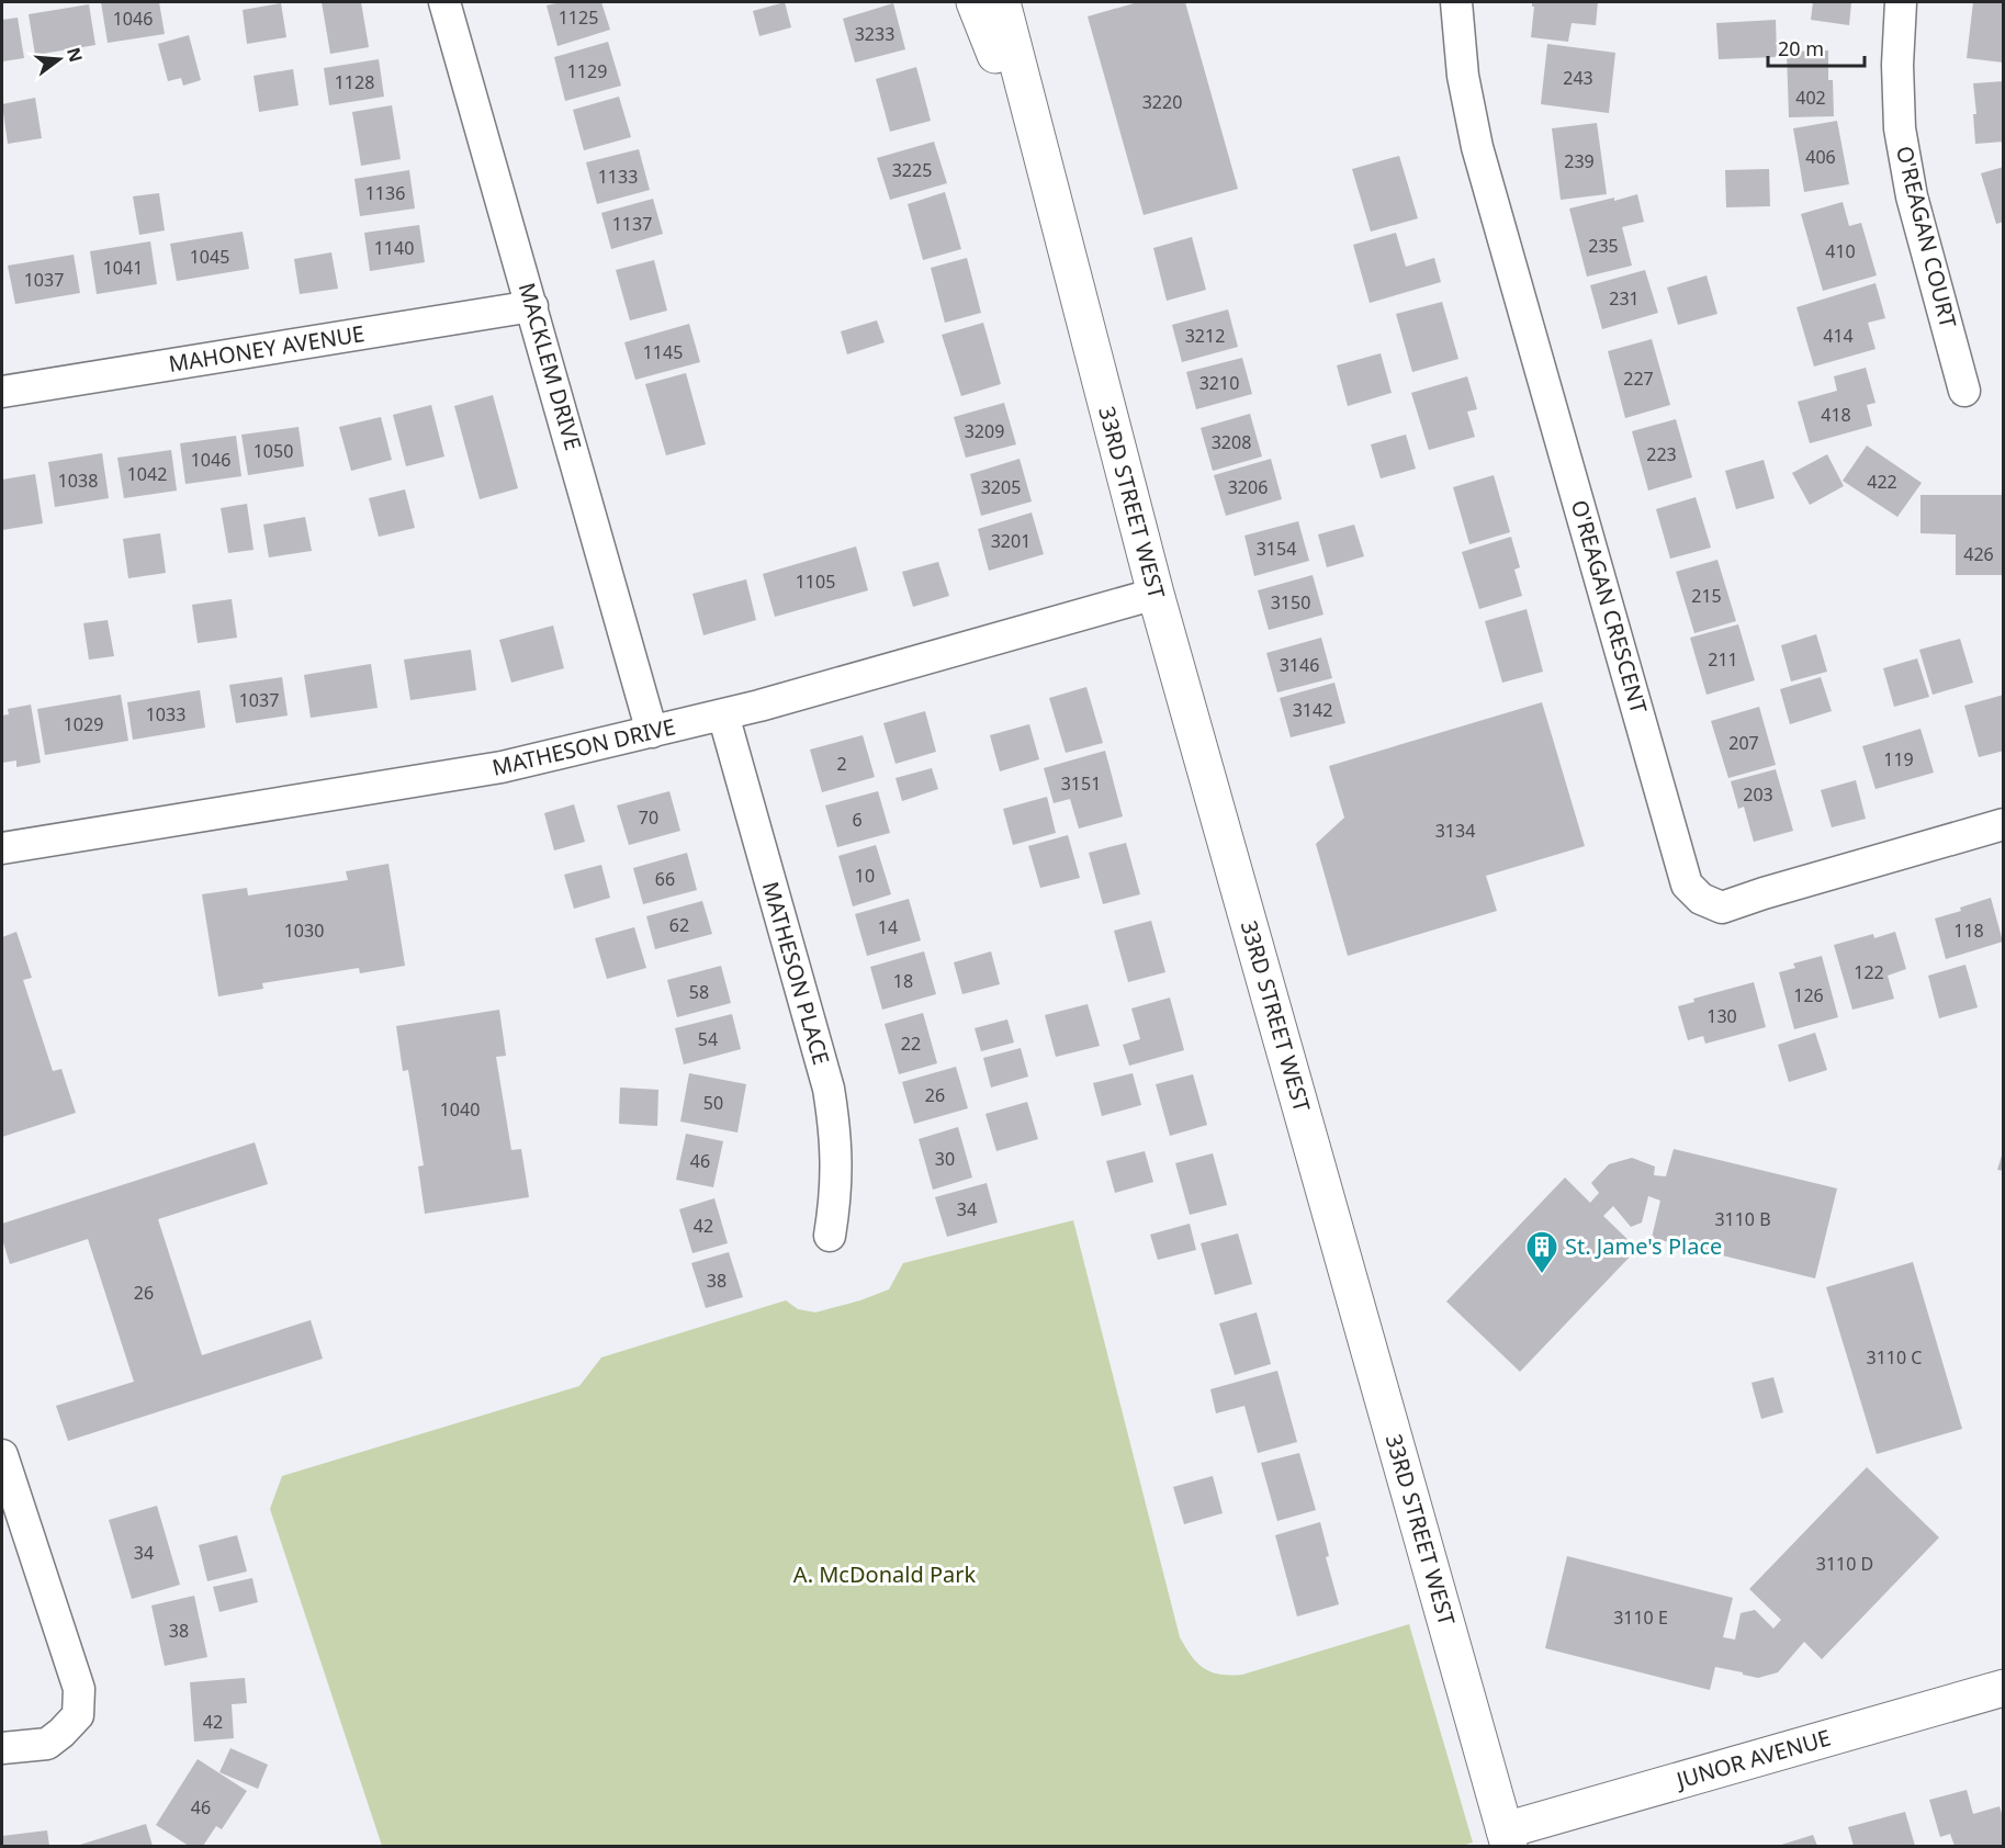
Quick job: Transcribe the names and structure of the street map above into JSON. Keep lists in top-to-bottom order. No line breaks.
{"streets":{"main road":["33RD STREET WEST","JUNOR AVENUE"],"street":["O'REAGAN COURT","MAHONEY AVENUE","MACKLEM DRIVE","O'REAGAN CRESCENT","MATHESON DRIVE","MATHESON PLACE"]},"crossings":[["MAHONEY AVENUE","MACKLEM DRIVE"],["MACKLEM DRIVE","MATHESON DRIVE"],["33RD STREET WEST","MATHESON DRIVE"],["33RD STREET WEST","JUNOR AVENUE"],["MATHESON DRIVE","MATHESON PLACE"]],"parks":["A. McDonald Park"],"places":{"building":["St. Jame's Place"]},"house_numbers":["1125","1046","3233","1129","243","1128","402","3220","406","239","3225","1133","1136","1137","235","1140","410","1045","1041","1037","231","3212","414","1145","227","3210","418","3209","3208","1050","223","1046","1042","1038","422","3205","3206","3201","3154","426","1105","215","3150","211","3146","1037","3142","1033","1029","207","119","2","3151","203","70","6","3134","10","66","62","14","1030","118","122","18","58","126","130","54","22","26","50","1040","30","46","34","3110 B","42","38","26","3110 C","34","3110 D","3110 E","38","42","46"],"scale_bar":"20 m","north":"right"}
